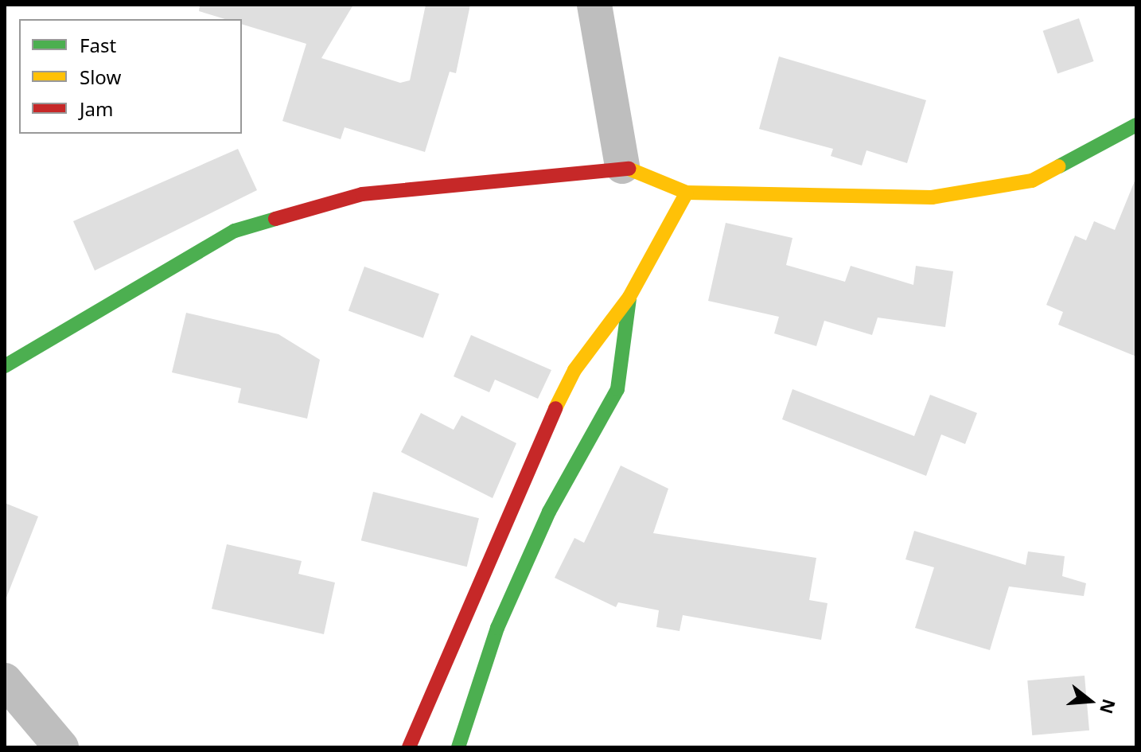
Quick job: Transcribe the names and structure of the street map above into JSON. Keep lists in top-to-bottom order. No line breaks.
{"legend":["Fast","Slow","Jam"],"north":"right"}
